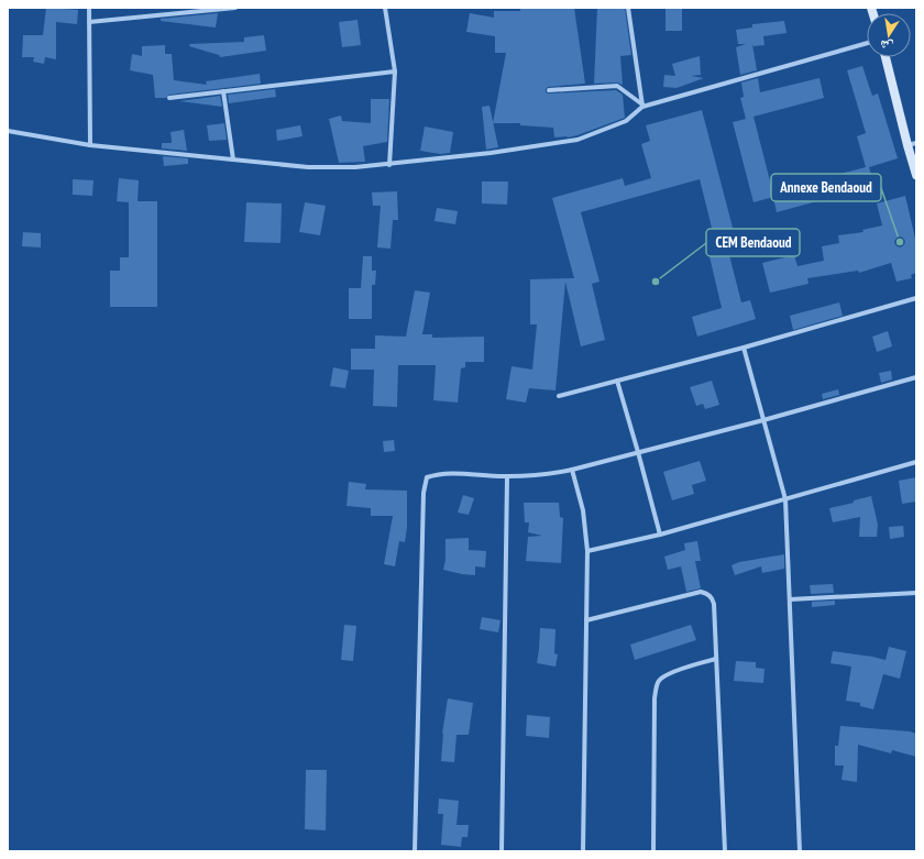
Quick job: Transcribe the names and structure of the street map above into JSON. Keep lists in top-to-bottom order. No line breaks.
{"places":["Annexe Bendaoud","CEM Bendaoud"],"north":"bottom"}
